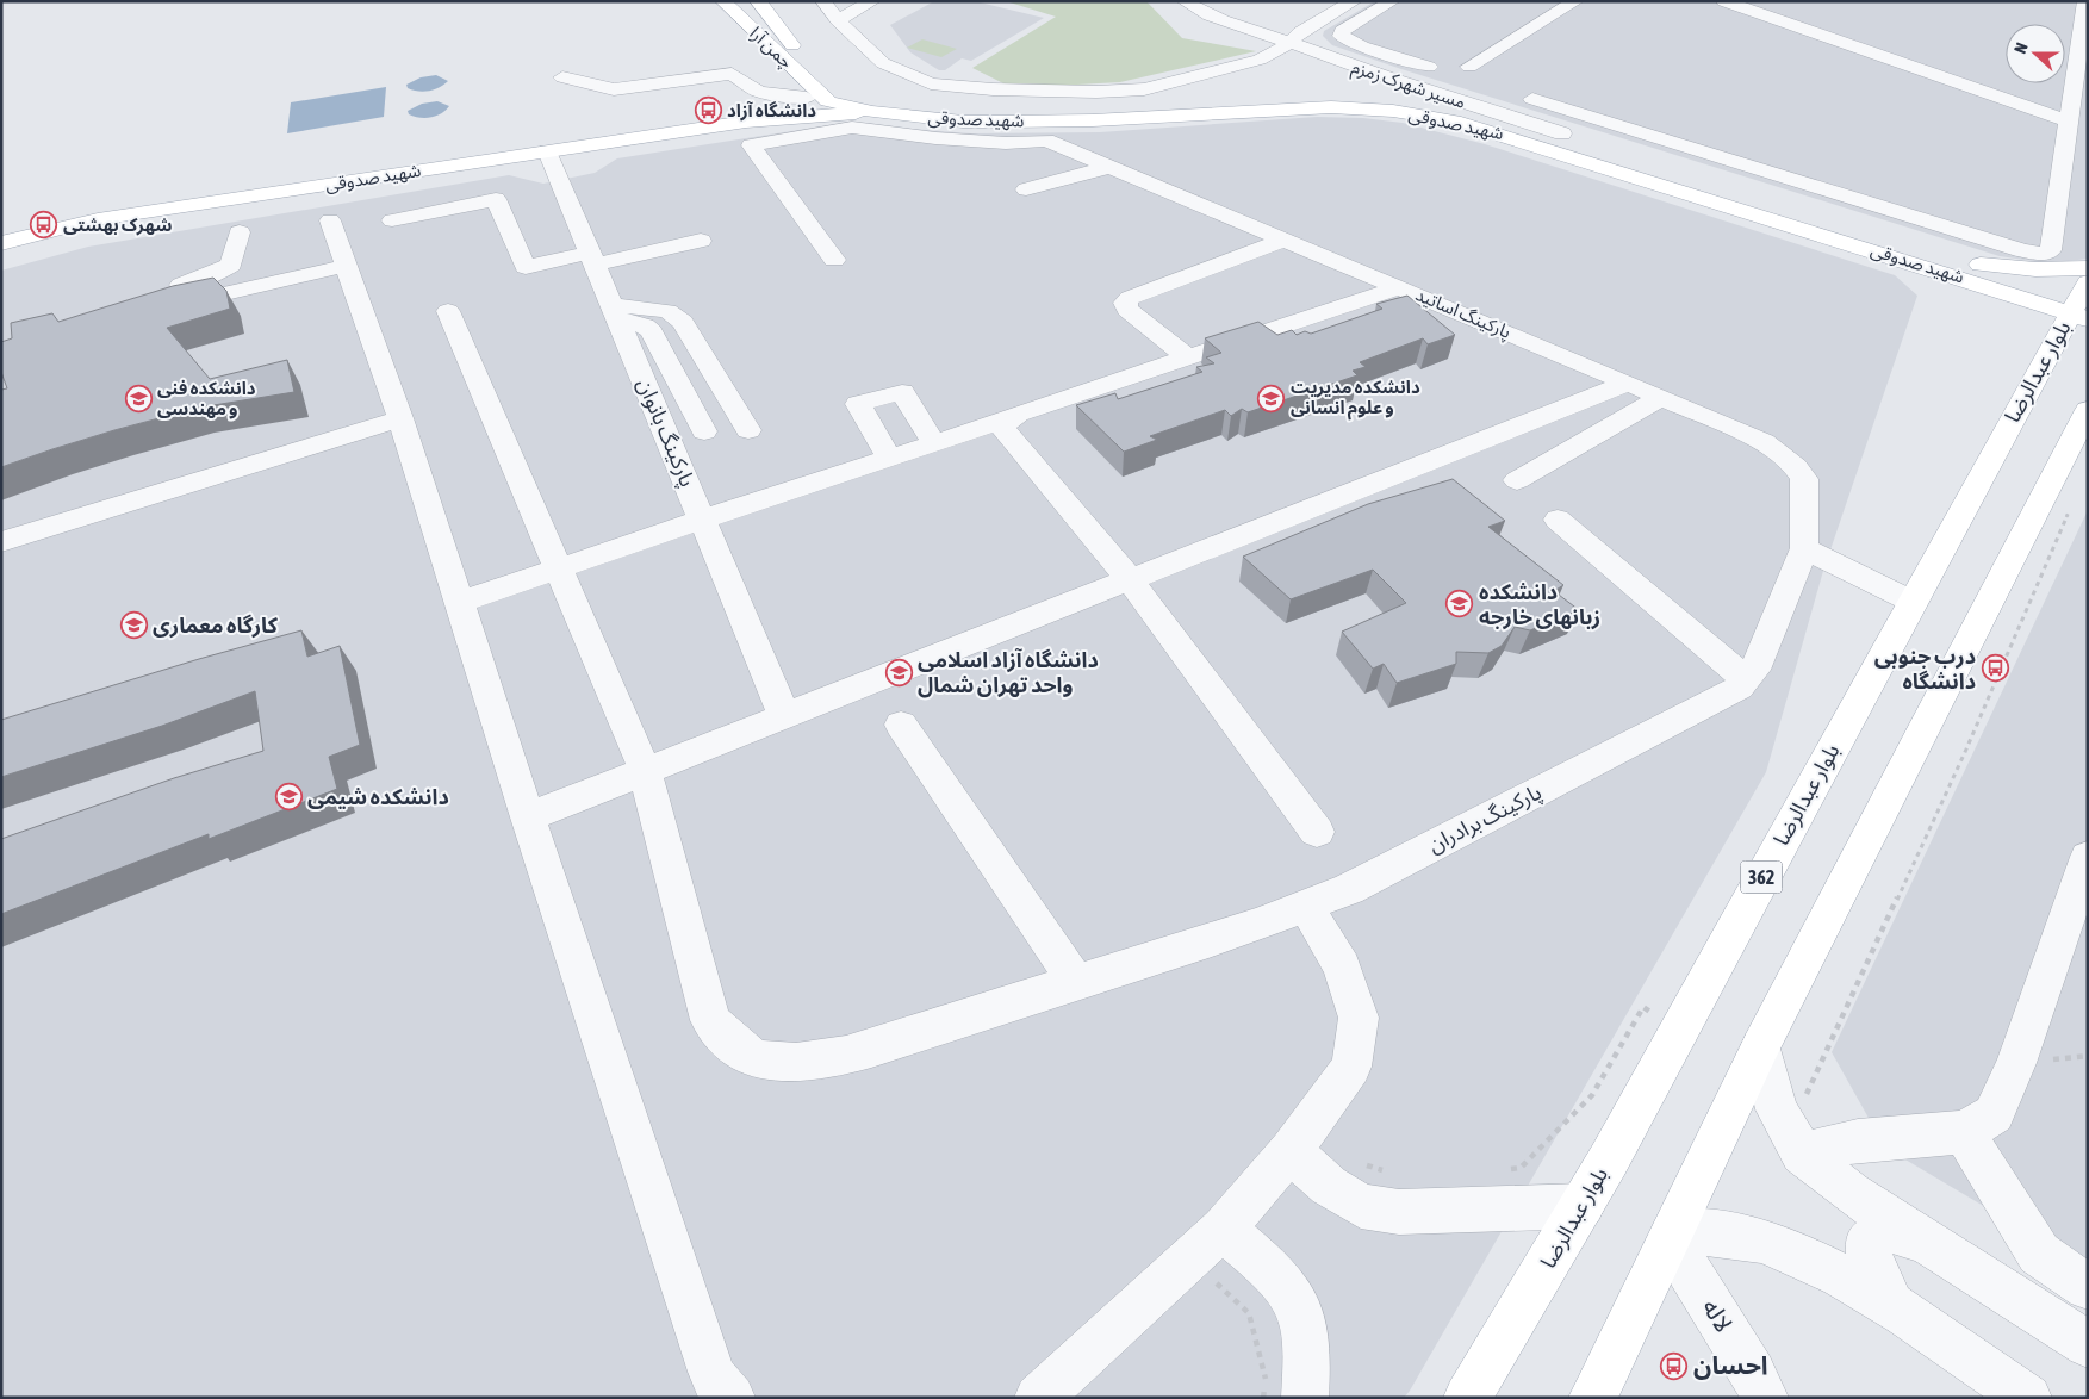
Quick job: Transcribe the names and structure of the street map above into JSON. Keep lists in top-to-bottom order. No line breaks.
{"streets":{"main road":["چمن آرا","شهید صدوقی","بلوار عبدالرضا","362"],"street":["مسیر شهرک زمزم","پارکینگ اساتید","پارکینگ بانوان","پارکینگ برادران","لاله"]},"crossings":[["چمن آرا","شهید صدوقی"],["مسیر شهرک زمزم","شهید صدوقی"],["شهید صدوقی","بلوار عبدالرضا"],["شهید صدوقی","پارکینگ بانوان"],["پارکینگ اساتید","پارکینگ برادران"]],"places":{"bus stop":["دانشگاه آزاد","شهرک بهشتی","درب جنوبی دانشگاه","احسان"],"school or university":["دانشکده مدیریت و علوم انسانی","دانشکده فنی و مهندسی","دانشکده زبانهای خارجه","کارگاه معماری","دانشگاه آزاد اسلامی واحد تهران شمال","دانشکده شیمی"]},"north":"left"}
